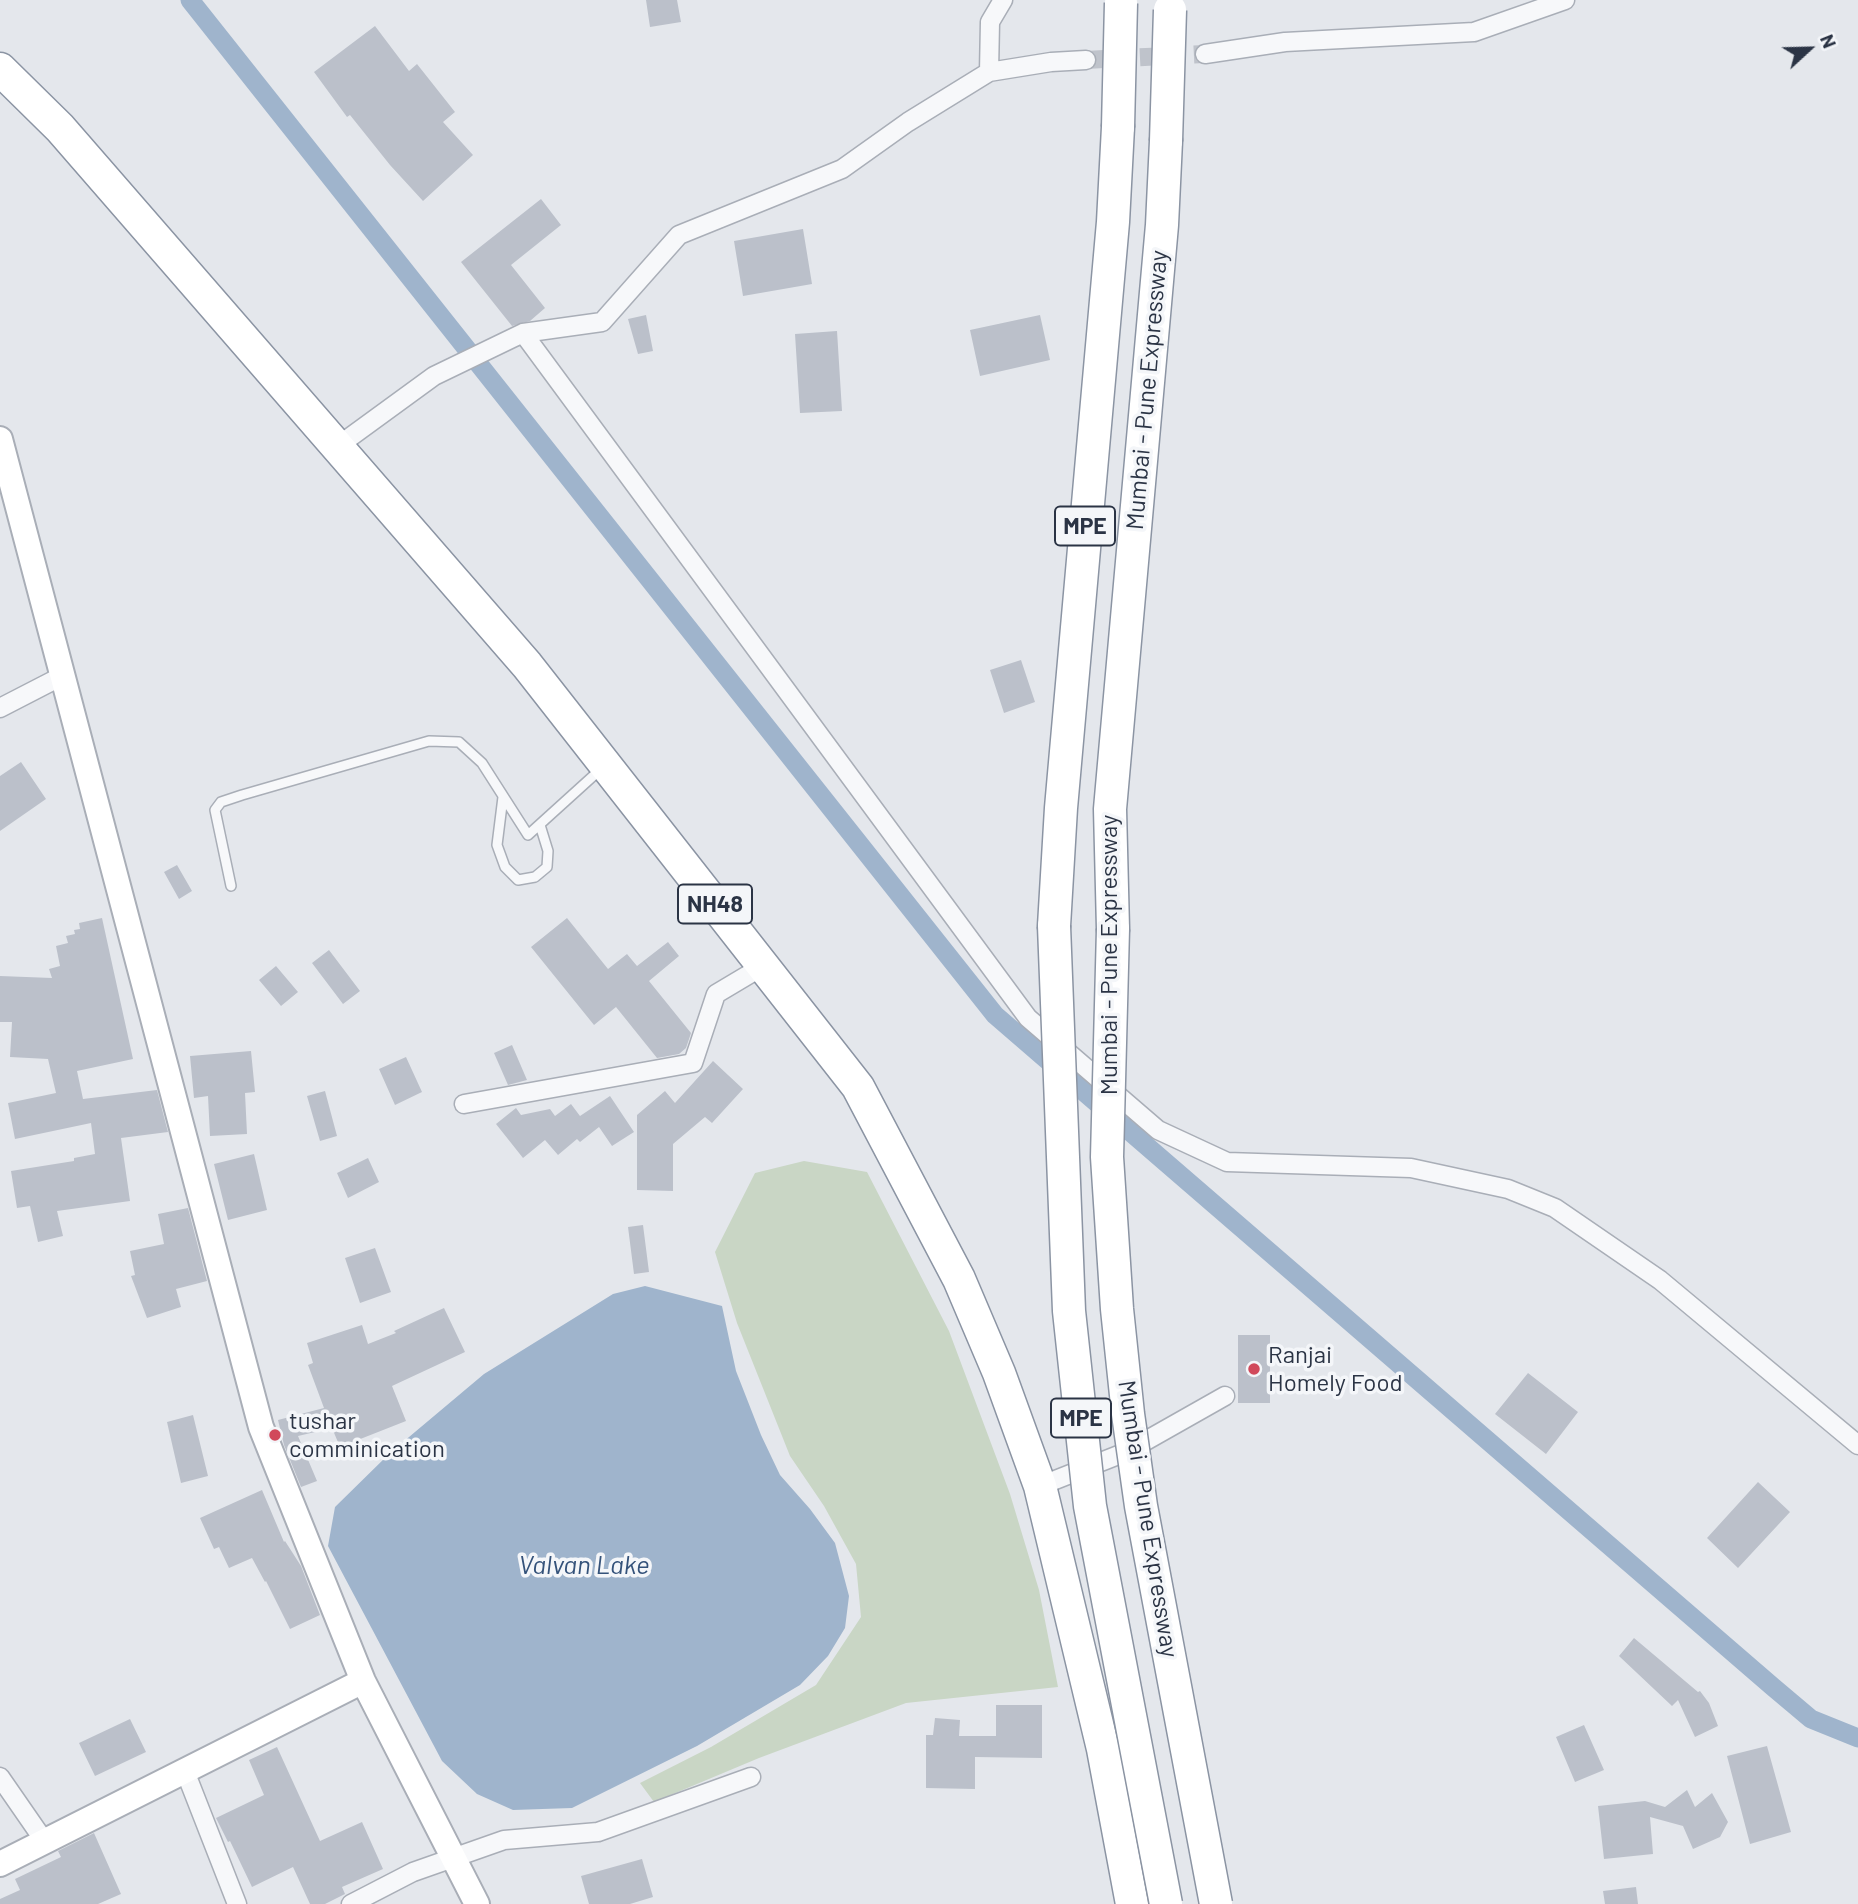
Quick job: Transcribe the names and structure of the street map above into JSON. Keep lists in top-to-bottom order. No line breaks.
{"streets":{"highway":["Mumbai - Pune Expressway","MPE","NH48"]},"water":["Valvan Lake"],"places":["Ranjai Homely Food","tushar comminication"],"north":"right"}
